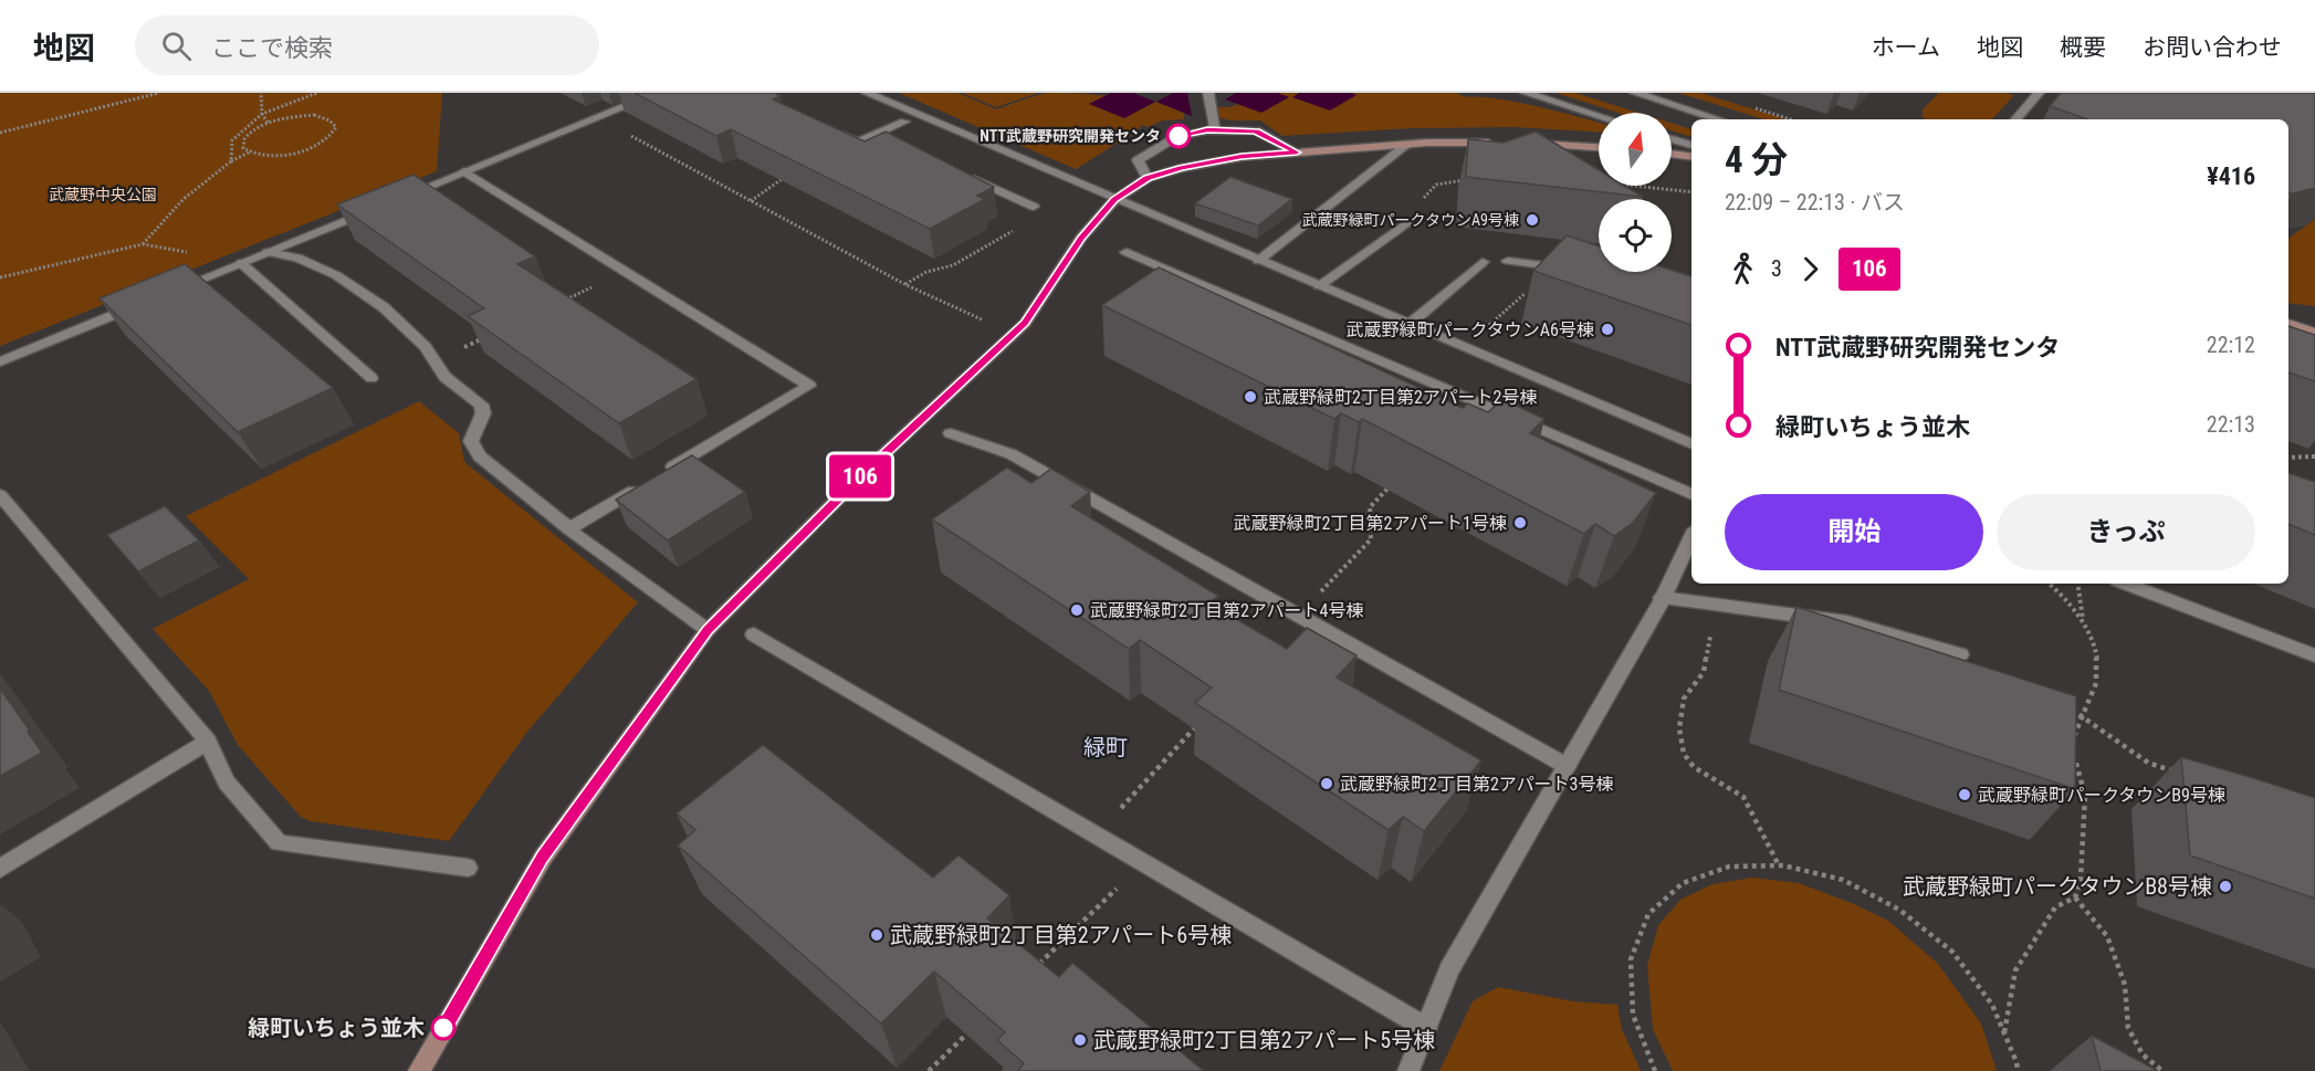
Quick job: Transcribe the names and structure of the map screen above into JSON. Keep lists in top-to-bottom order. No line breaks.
{"districts":["緑町"],"parks":["武蔵野中央公園"],"places":["NTT武蔵野研究開発センタ","武蔵野緑町パークタウンA9号棟","武蔵野緑町パークタウンA6号棟","武蔵野緑町2丁目第2アパート2号棟","武蔵野緑町2丁目第2アパート1号棟","武蔵野緑町2丁目第2アパート4号棟","武蔵野緑町2丁目第2アパート3号棟","武蔵野緑町パークタウンB9号棟","武蔵野緑町パークタウンB8号棟","武蔵野緑町2丁目第2アパート6号棟","緑町いちょう並木","武蔵野緑町2丁目第2アパート5号棟"],"lines":["bus line 106"],"north":"top","page":{"header":"地図","search":"ここで検索","nav":["ホーム","地図","概要","お問い合わせ"],"on_map":"106","heading":["4 分","22:09 – 22:13 · バス","¥416"],"legs":["3","106"],"list":[{"name":"NTT武蔵野研究開発センタ","value":"22:12"},{"name":"緑町いちょう並木","value":"22:13"}],"buttons":["開始","きっぷ"]}}
